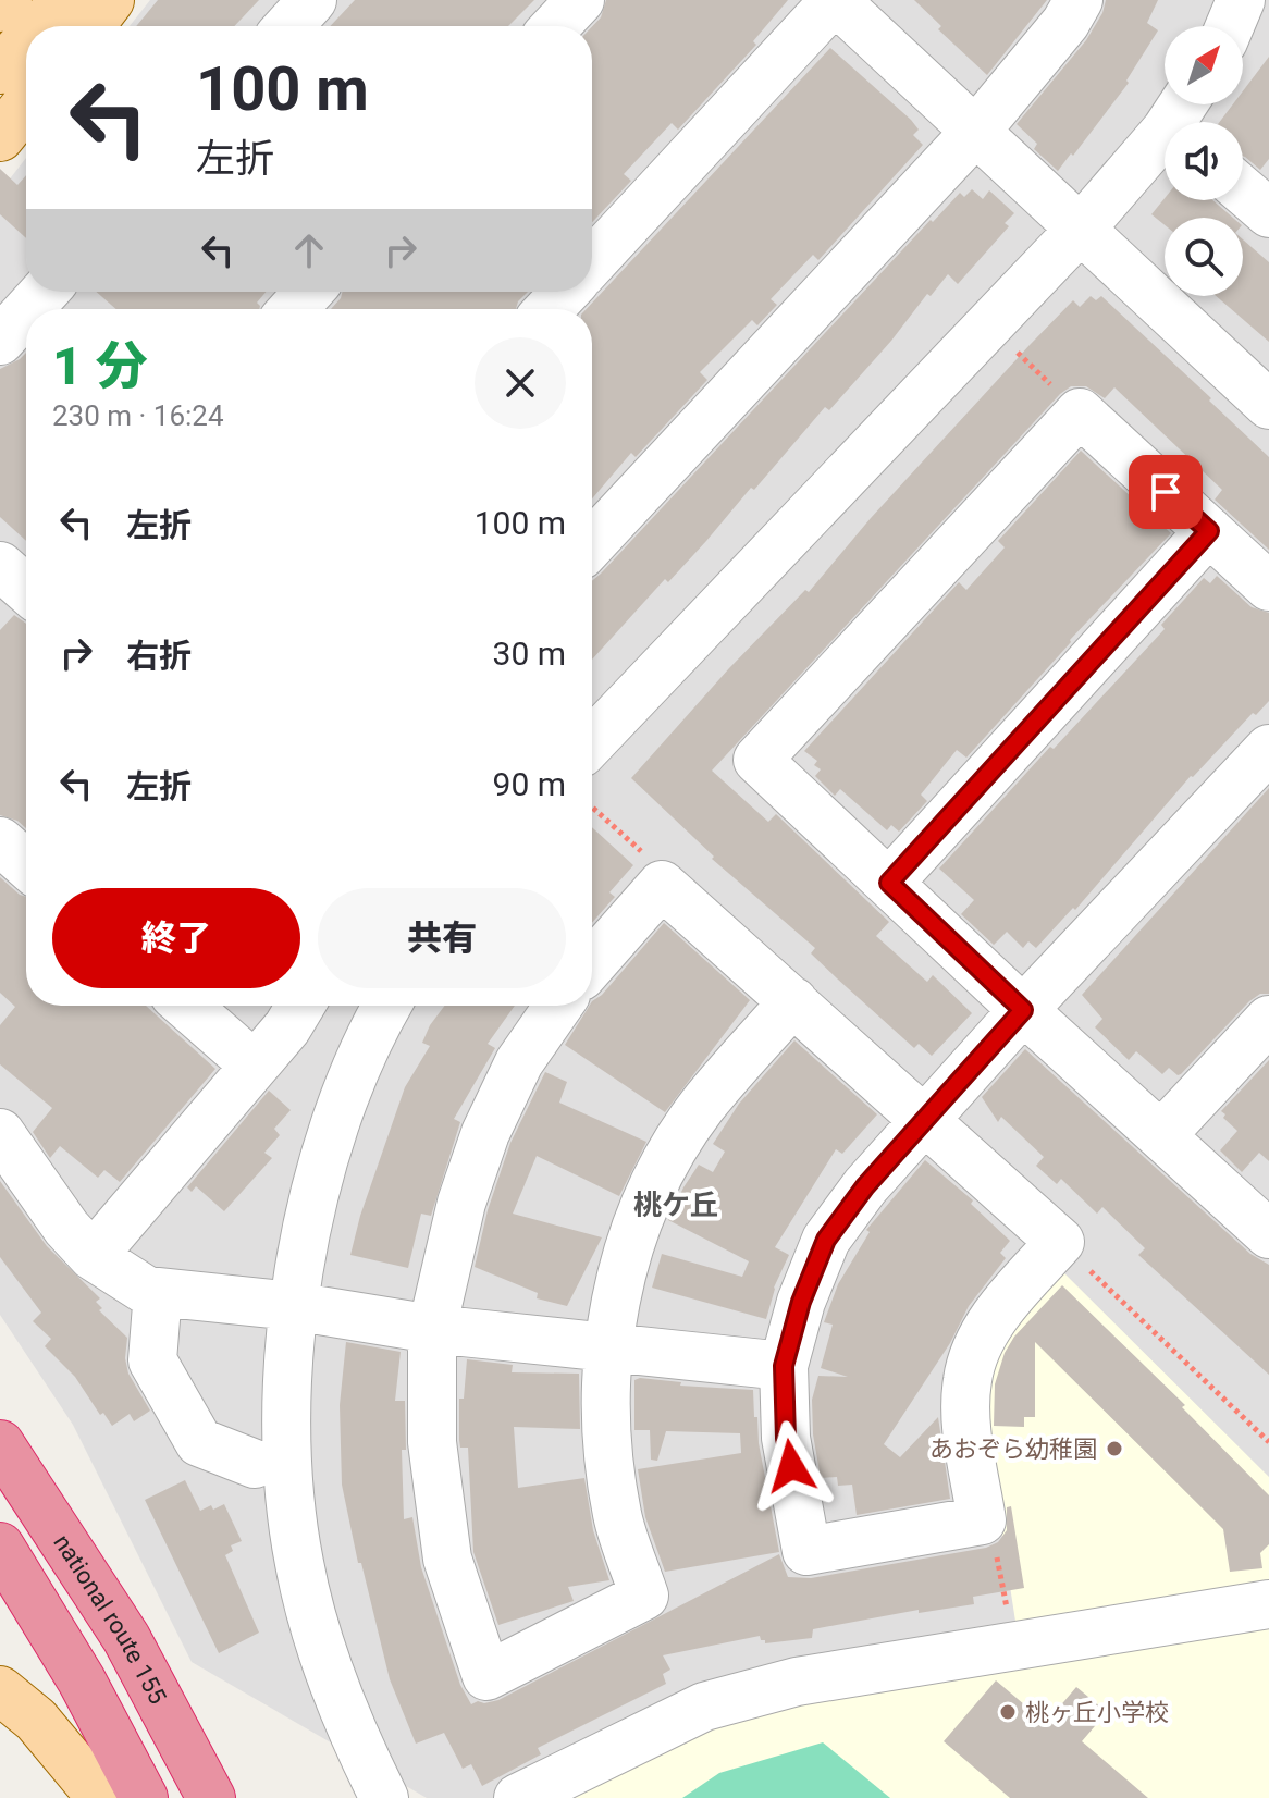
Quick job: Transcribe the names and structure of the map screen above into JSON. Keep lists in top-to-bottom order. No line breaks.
{"streets":{"highway":["national route 155"]},"districts":["桃ケ丘"],"places":["あおぞら幼稚園","桃ヶ丘小学校"],"north":"top right","page":{"turn":["100 m","左折"],"heading":["1 分","230 m · 16:24"],"list":[{"name":"左折","value":"100 m"},{"name":"右折","value":"30 m"},{"name":"左折","value":"90 m"}],"buttons":["終了","共有"]}}
